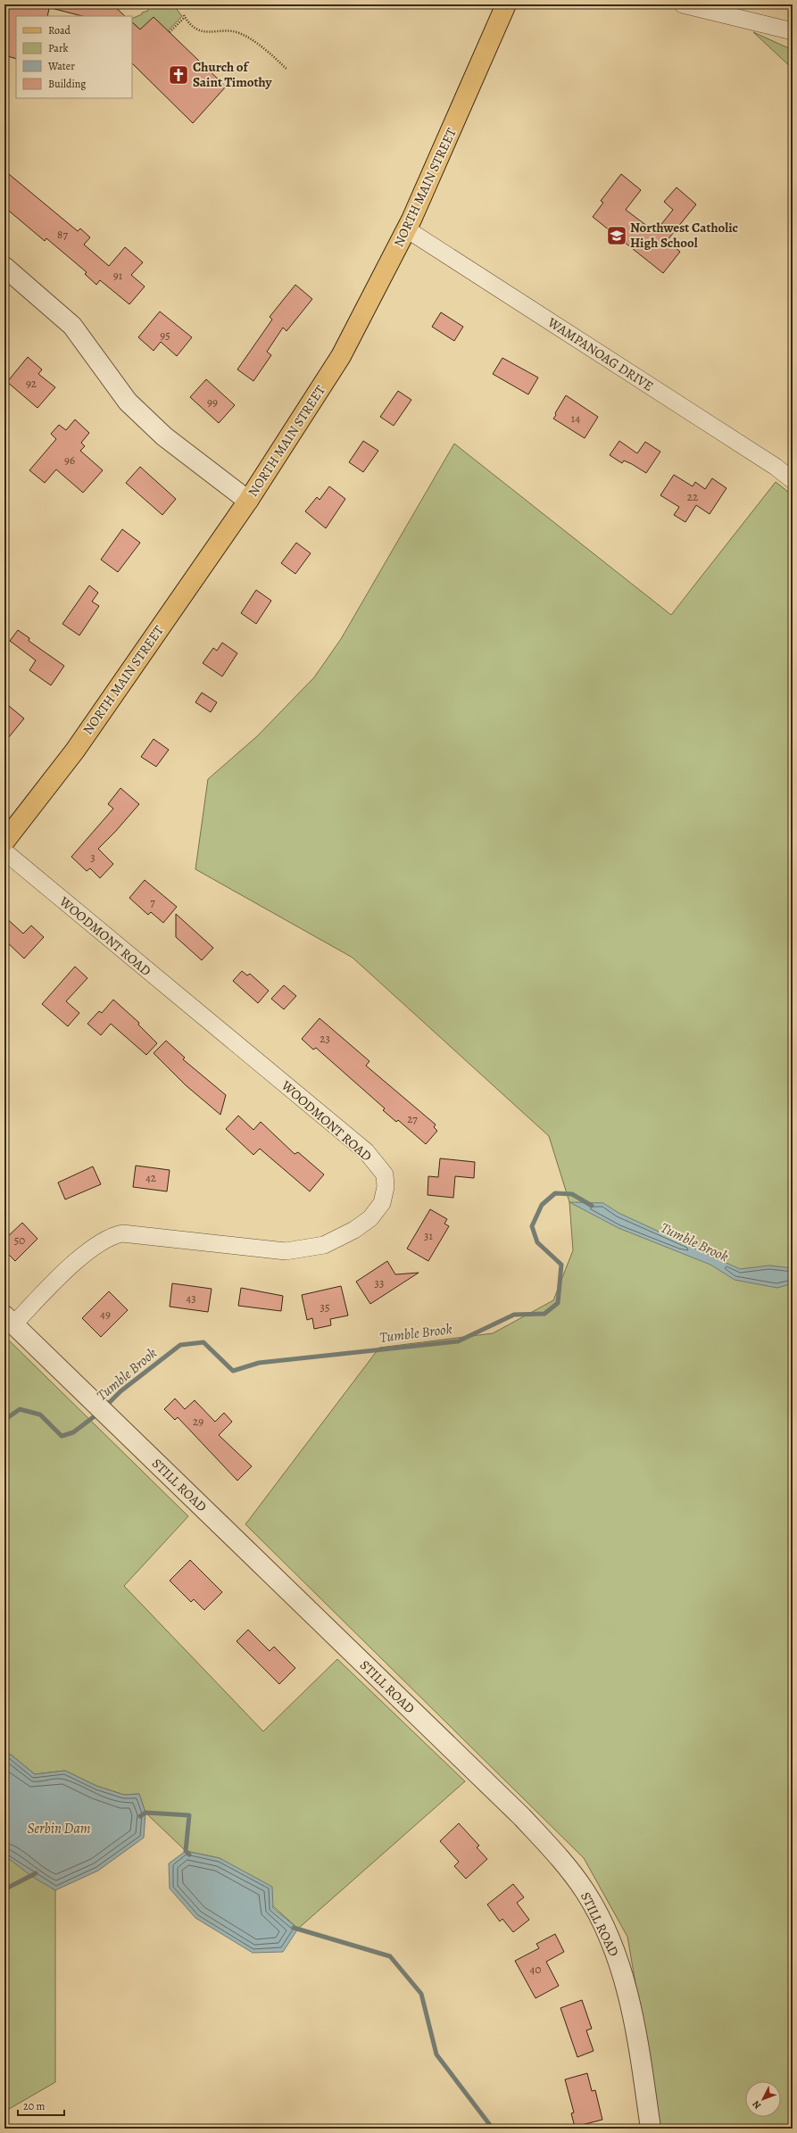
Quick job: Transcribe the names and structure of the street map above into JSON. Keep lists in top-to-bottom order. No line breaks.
{"streets":{"main road":["NORTH MAIN STREET"],"street":["WAMPANOAG DRIVE","WOODMONT ROAD","STILL ROAD"]},"crossings":[["NORTH MAIN STREET","WAMPANOAG DRIVE"],["WOODMONT ROAD","STILL ROAD"]],"water":["Tumble Brook","Serbin Dam"],"places":{"church":["Church of Saint Timothy"],"school or university":["Northwest Catholic High School"]},"house_numbers":["87","91","95","92","99","14","96","22","3","7","23","27","42","31","50","33","43","35","49","29","40"],"legend":["Road","Park","Water","Building"],"scale_bar":"20 m","north":"bottom left"}
